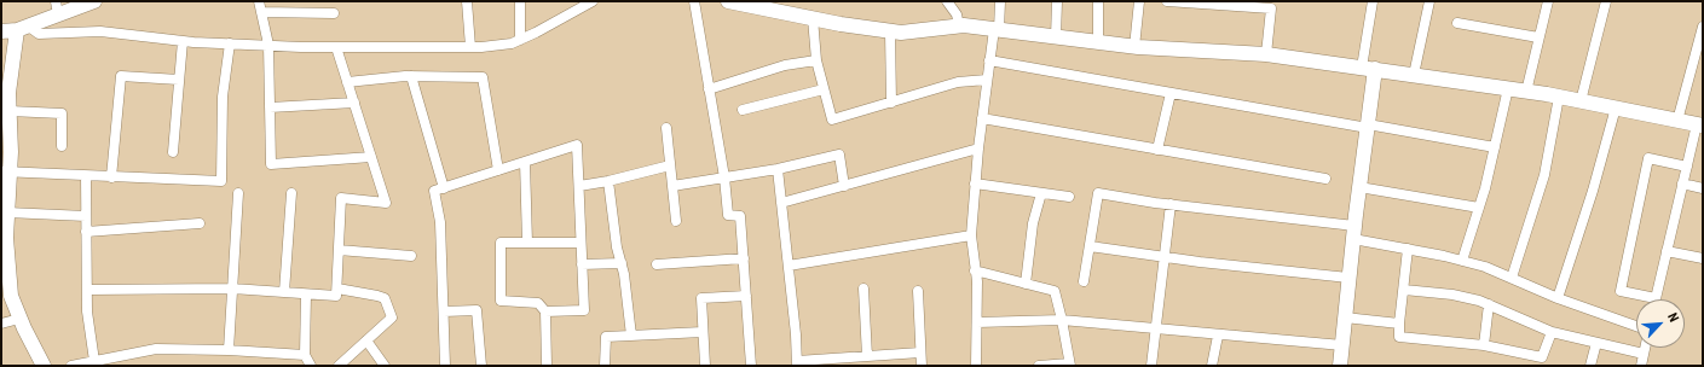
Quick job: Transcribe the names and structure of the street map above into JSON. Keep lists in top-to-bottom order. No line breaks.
{"north":"top right"}
